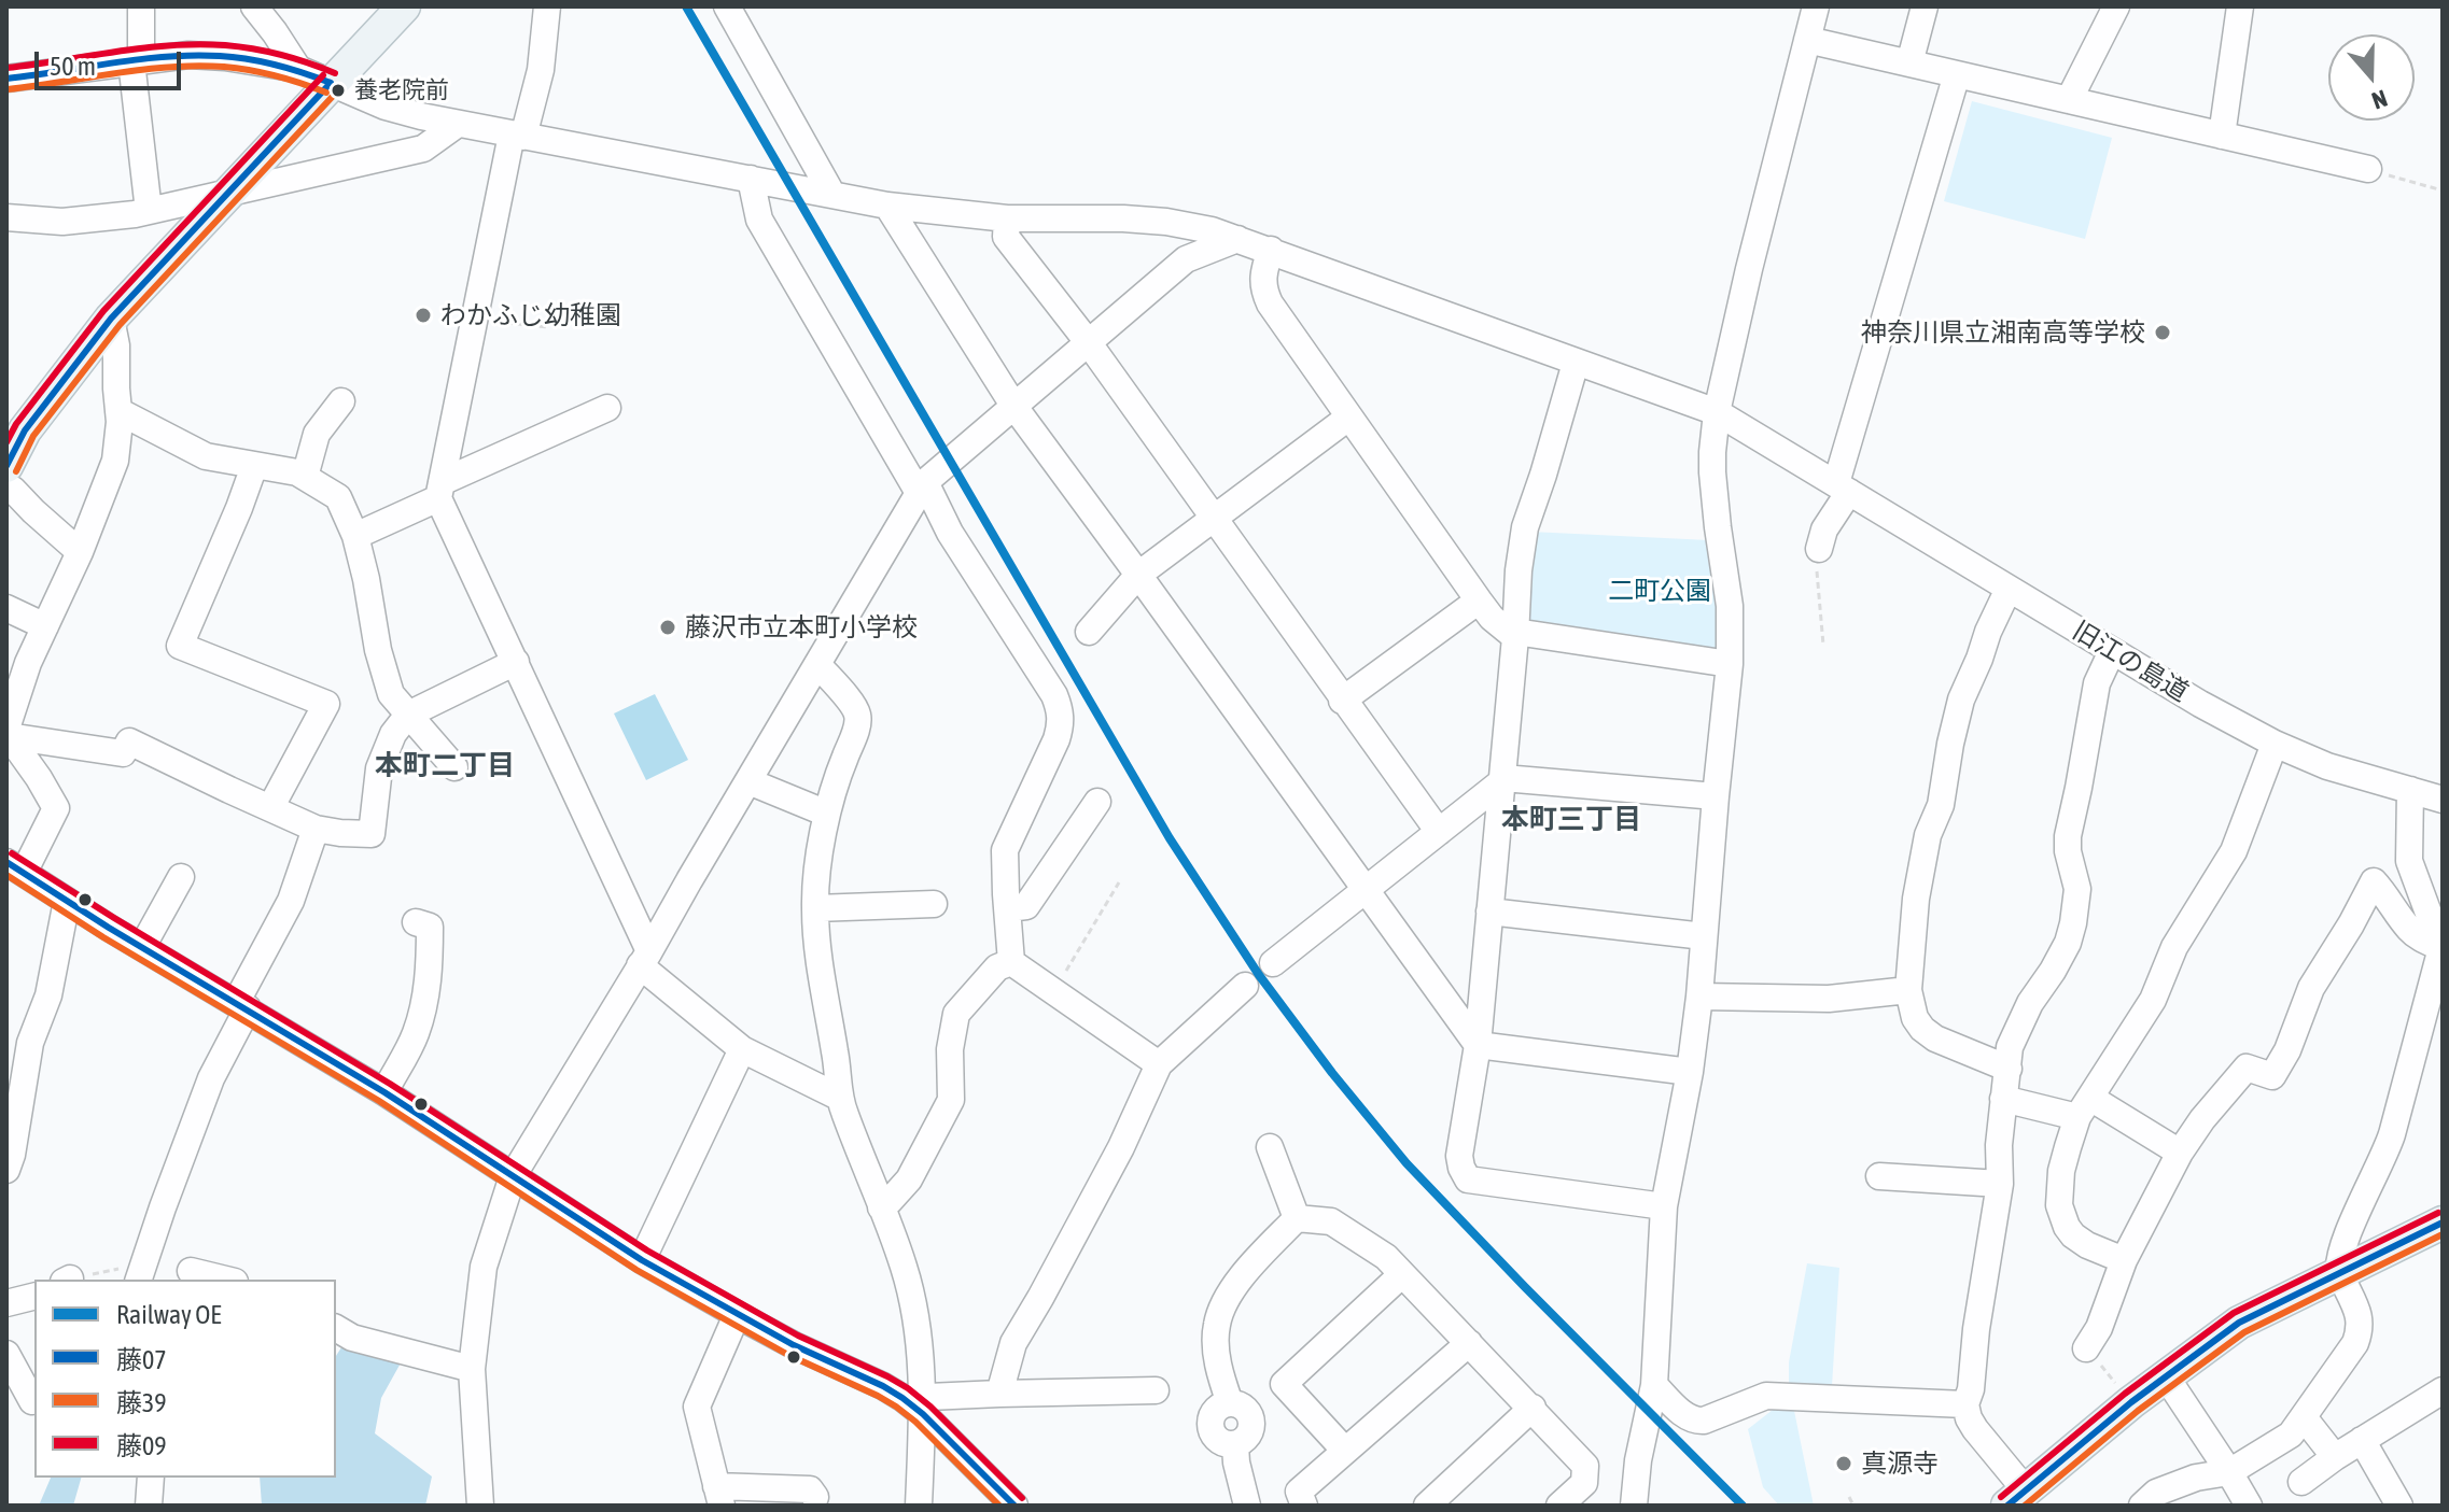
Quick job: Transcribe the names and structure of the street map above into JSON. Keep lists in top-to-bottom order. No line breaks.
{"streets":{"street":["旧江の島道"]},"districts":["本町二丁目","本町三丁目"],"parks":["二町公園"],"places":["養老院前","わかふじ幼稚園","神奈川県立湘南高等学校","藤沢市立本町小学校","真源寺"],"lines":["rail line OE","transit line 藤09","transit line 藤07","transit line 藤39"],"legend":["Railway OE","藤07","藤39","藤09"],"scale_bar":"50 m","north":"bottom"}
